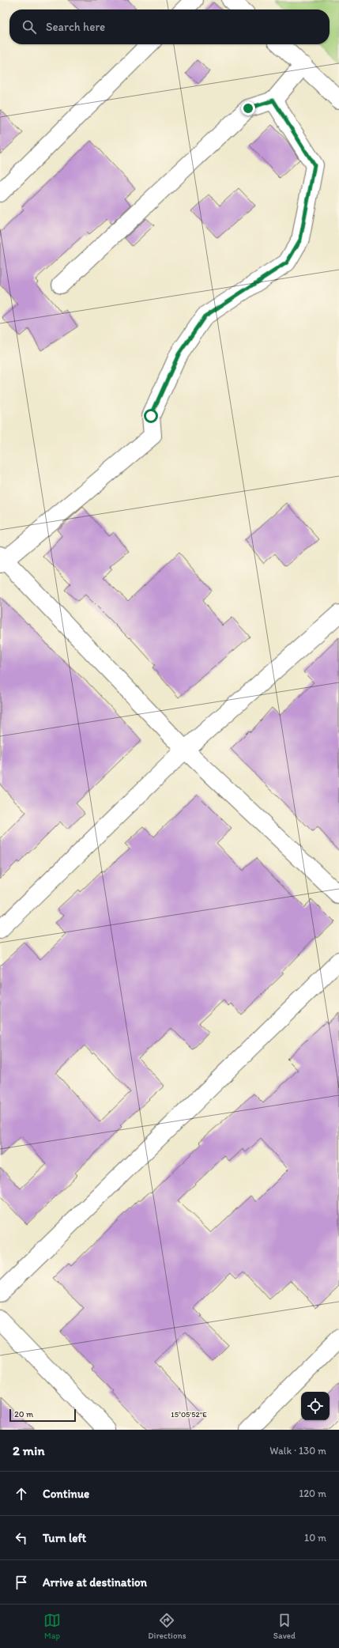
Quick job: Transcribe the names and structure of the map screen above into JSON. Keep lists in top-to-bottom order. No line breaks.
{"scale_bar":"20 m","page":{"search":"Search here","scale":"20 m","heading":["2 min","Walk · 130 m"],"list":[["Continue","120 m"],["Turn left","10 m"],"Arrive at destination"],"nav":["Map","Directions","Saved"]},"coordinates":["15°05'52\"E"]}
